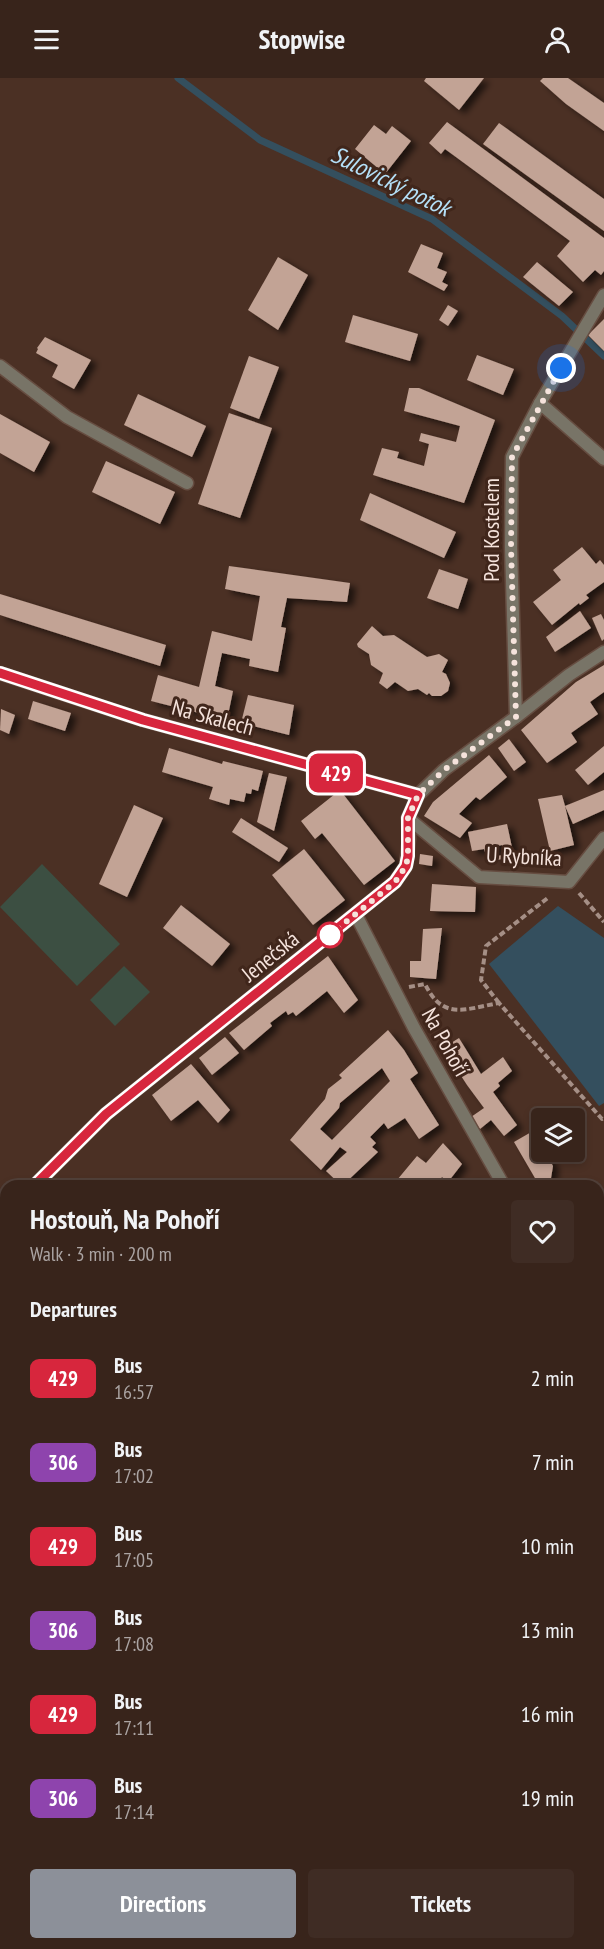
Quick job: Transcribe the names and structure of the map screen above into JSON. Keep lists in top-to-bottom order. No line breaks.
{"streets":{"street":["Pod Kostelem","Na Skalech","U Rybníka","Jenečská","Na Pohoří"]},"crossings":[["Pod Kostelem","Jenečská"],["Na Skalech","Jenečská"],["U Rybníka","Jenečská"],["Jenečská","Na Pohoří"]],"water":["Sulovický potok"],"lines":["bus line 429"],"page":{"header":"Stopwise","on_map":"429","heading":[["Hostouň, Na Pohoří","Walk · 3 min · 200 m"],"Departures"],"list":[{"mark":"429","name":"Bus","note":"16:57","value":"2 min"},{"mark":"306","name":"Bus","note":"17:02","value":"7 min"},{"mark":"429","name":"Bus","note":"17:05","value":"10 min"},{"mark":"306","name":"Bus","note":"17:08","value":"13 min"},{"mark":"429","name":"Bus","note":"17:11","value":"16 min"},{"mark":"306","name":"Bus","note":"17:14","value":"19 min"}],"buttons":["Directions","Tickets"]}}
